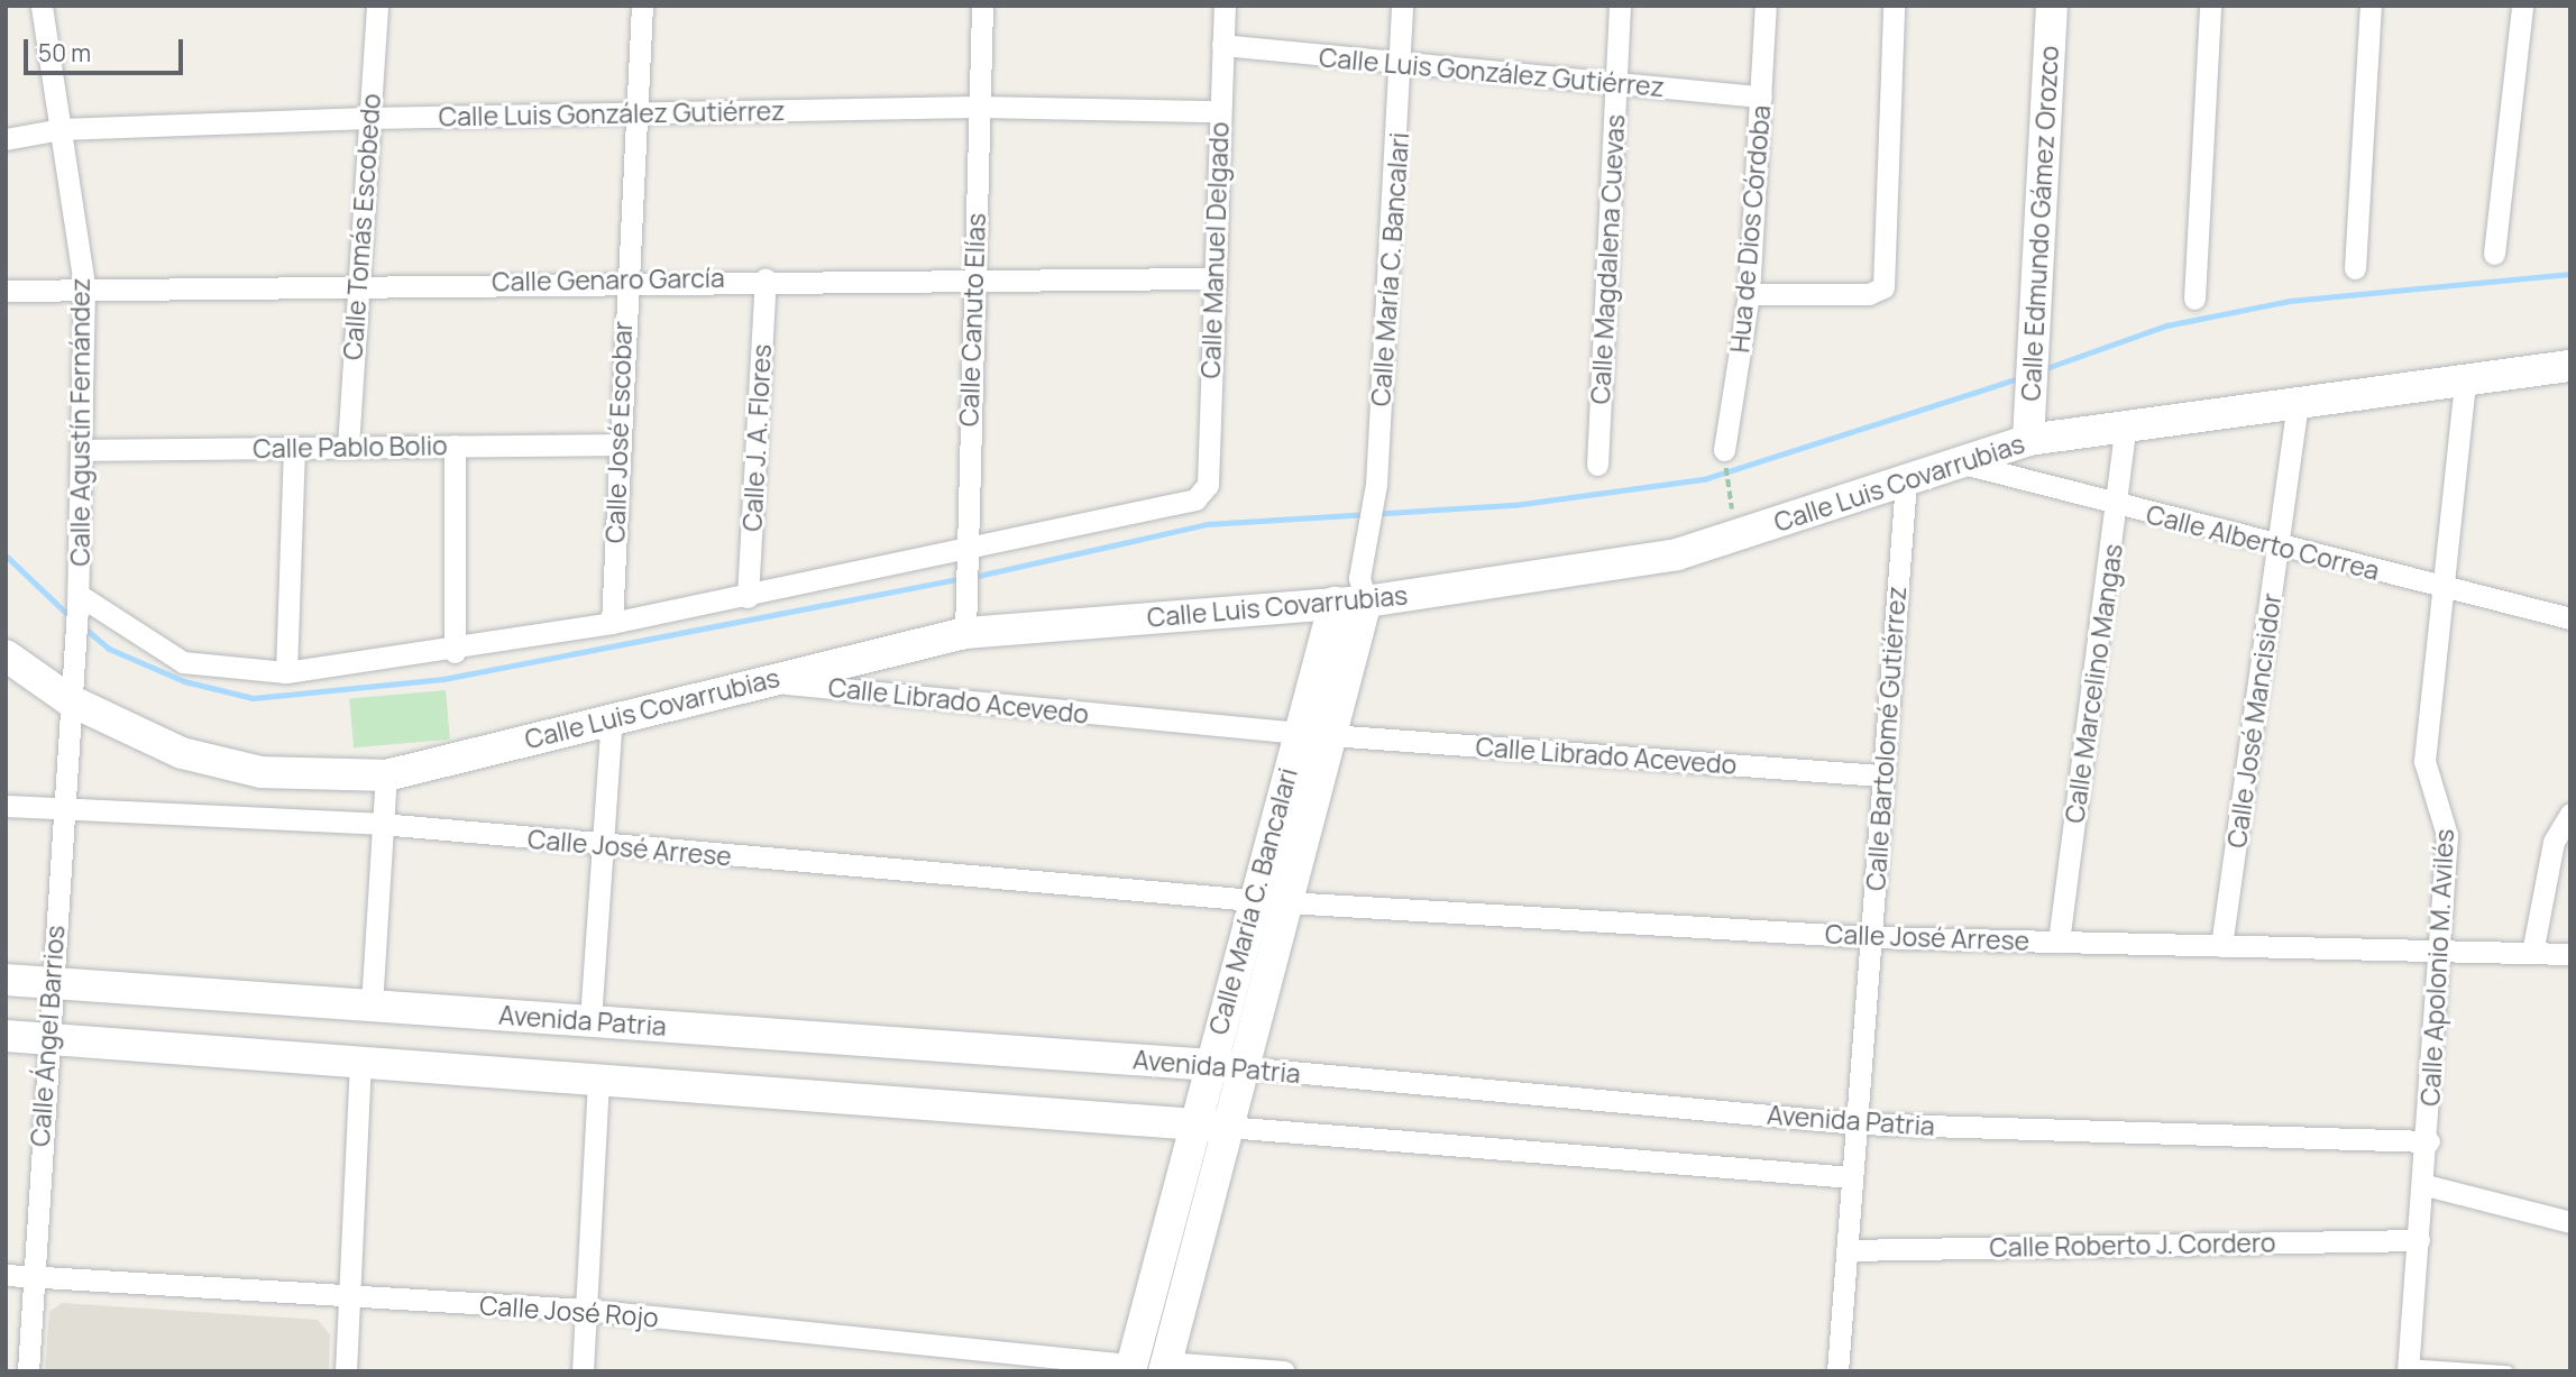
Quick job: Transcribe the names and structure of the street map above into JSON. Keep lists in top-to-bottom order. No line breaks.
{"streets":{"street":["Calle Luis González Gutiérrez","Calle Edmundo Gámez Orozco","Calle Tomás Escobedo","Hua de Dios Córdoba","Calle Manuel Delgado","Calle Magdalena Cuevas","Calle María C. Bancalari","Calle Genaro García","Calle Canuto Elías","Calle Agustín Fernández","Calle José Escobar","Calle J. A. Flores","Calle Pablo Bolio","Calle Luis Covarrubias","Calle Alberto Correa","Calle Marcelino Mangas","Calle Librado Acevedo","Calle José Mancisidor","Calle Bartolomé Gutiérrez","Calle José Arrese","Calle Apolonio M. Avilés","Avenida Patria","Calle Ángel Barrios","Calle Roberto J. Cordero","Calle José Rojo"]},"crossings":[["Calle Luis González Gutiérrez","Calle Tomás Escobedo"],["Calle Luis González Gutiérrez","Hua de Dios Córdoba"],["Calle Luis González Gutiérrez","Calle Manuel Delgado"],["Calle Luis González Gutiérrez","Calle Magdalena Cuevas"],["Calle Luis González Gutiérrez","Calle María C. Bancalari"],["Calle Luis González Gutiérrez","Calle Canuto Elías"],["Calle Luis González Gutiérrez","Calle Agustín Fernández"],["Calle Luis González Gutiérrez","Calle José Escobar"],["Calle Edmundo Gámez Orozco","Calle Luis Covarrubias"],["Calle Tomás Escobedo","Calle Genaro García"],["Calle Tomás Escobedo","Calle Pablo Bolio"],["Calle Manuel Delgado","Calle Genaro García"],["Calle Manuel Delgado","Calle Canuto Elías"],["Calle María C. Bancalari","Calle Luis Covarrubias"],["Calle María C. Bancalari","Calle Librado Acevedo"],["Calle María C. Bancalari","Calle José Arrese"],["Calle María C. Bancalari","Avenida Patria"],["Calle María C. Bancalari","Calle José Rojo"],["Calle Genaro García","Calle Canuto Elías"],["Calle Genaro García","Calle Agustín Fernández"],["Calle Genaro García","Calle José Escobar"],["Calle Genaro García","Calle J. A. Flores"],["Calle Canuto Elías","Calle Luis Covarrubias"],["Calle Agustín Fernández","Calle Pablo Bolio"],["Calle Agustín Fernández","Calle Luis Covarrubias"],["Calle Agustín Fernández","Calle Ángel Barrios"],["Calle José Escobar","Calle Pablo Bolio"],["Calle Luis Covarrubias","Calle Alberto Correa"],["Calle Luis Covarrubias","Calle Marcelino Mangas"],["Calle Luis Covarrubias","Calle Librado Acevedo"],["Calle Luis Covarrubias","Calle José Mancisidor"],["Calle Luis Covarrubias","Calle Bartolomé Gutiérrez"],["Calle Luis Covarrubias","Calle Apolonio M. Avilés"],["Calle Luis Covarrubias","Calle Ángel Barrios"],["Calle Alberto Correa","Calle Marcelino Mangas"],["Calle Alberto Correa","Calle José Mancisidor"],["Calle Alberto Correa","Calle Apolonio M. Avilés"],["Calle Marcelino Mangas","Calle José Arrese"],["Calle Librado Acevedo","Calle Bartolomé Gutiérrez"],["Calle José Mancisidor","Calle José Arrese"],["Calle Bartolomé Gutiérrez","Calle José Arrese"],["Calle Bartolomé Gutiérrez","Avenida Patria"],["Calle Bartolomé Gutiérrez","Calle Roberto J. Cordero"],["Calle José Arrese","Calle Apolonio M. Avilés"],["Calle José Arrese","Calle Ángel Barrios"],["Calle Apolonio M. Avilés","Avenida Patria"],["Calle Apolonio M. Avilés","Calle Roberto J. Cordero"],["Avenida Patria","Calle Ángel Barrios"],["Calle Ángel Barrios","Calle José Rojo"]],"scale_bar":"50 m"}
